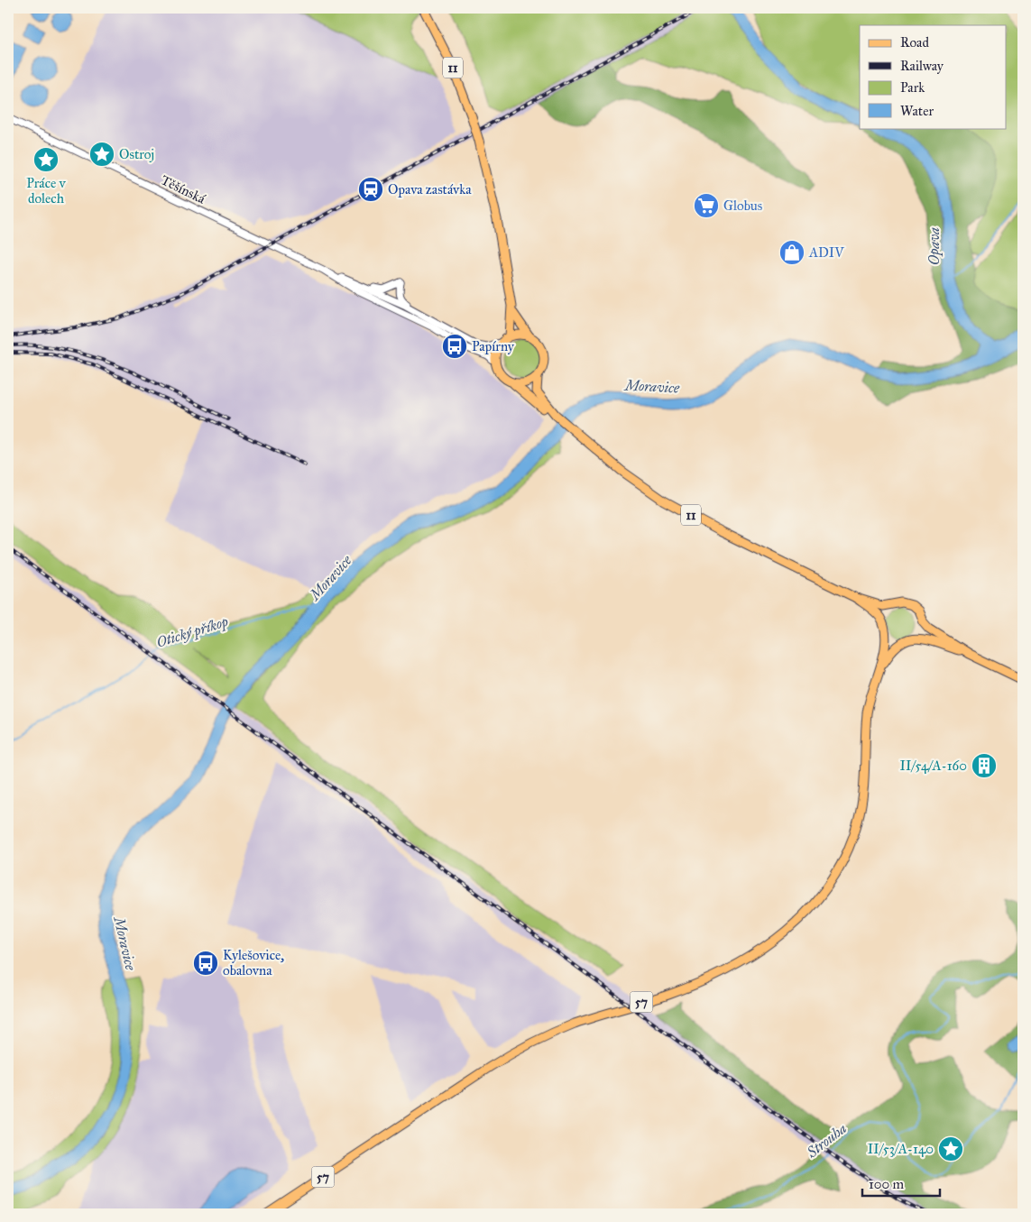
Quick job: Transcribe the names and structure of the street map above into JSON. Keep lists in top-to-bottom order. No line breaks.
{"streets":{"main road":["11","Těšínská","57"]},"crossings":[["11","Těšínská"],["11","57"]],"water":["Opava","Moravice","Otický příkop","Strouha"],"places":{"place":["Ostroj","Práce v dolech","II/53/A-140"],"station":["Opava zastávka"],"supermarket":["Globus"],"shop":["ADIV"],"bus stop":["Papírny","Kylešovice, obalovna"],"building":["II/54/A-160"]},"legend":["Road","Railway","Park","Water"],"scale_bar":"100 m"}
